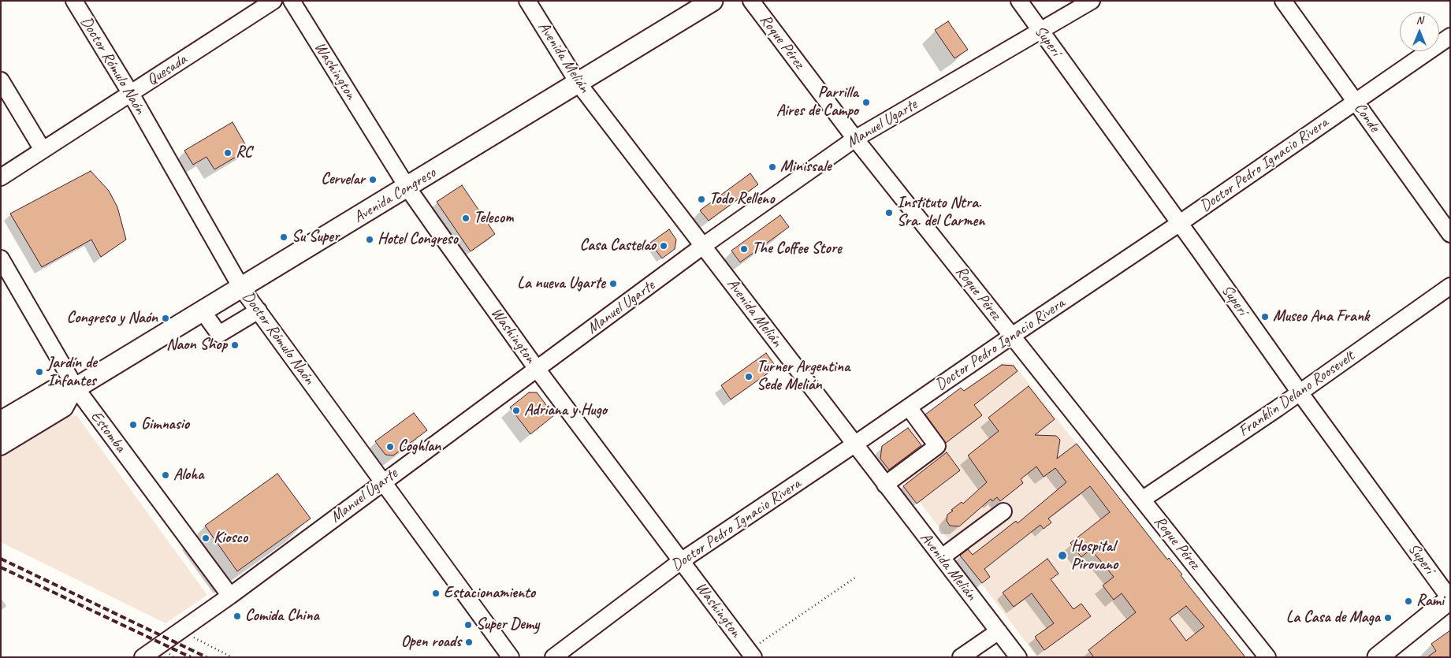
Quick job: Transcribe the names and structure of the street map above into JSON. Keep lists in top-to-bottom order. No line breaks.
{"streets":{"main road":["Avenida Congreso"],"street":["Superí","Roque Pérez","Avenida Melián","Doctor Rómulo Naón","Quesada","Washington","Conde","Manuel Ugarte","Doctor Pedro Ignacio Rivera","Franklin Delano Roosevelt","Estomba"]},"crossings":[["Superí","Manuel Ugarte"],["Superí","Doctor Pedro Ignacio Rivera"],["Superí","Franklin Delano Roosevelt"],["Roque Pérez","Manuel Ugarte"],["Roque Pérez","Doctor Pedro Ignacio Rivera"],["Roque Pérez","Franklin Delano Roosevelt"],["Avenida Melián","Manuel Ugarte"],["Avenida Melián","Doctor Pedro Ignacio Rivera"],["Avenida Melián","Avenida Congreso"],["Doctor Rómulo Naón","Quesada"],["Doctor Rómulo Naón","Manuel Ugarte"],["Doctor Rómulo Naón","Avenida Congreso"],["Washington","Manuel Ugarte"],["Washington","Doctor Pedro Ignacio Rivera"],["Washington","Avenida Congreso"],["Conde","Doctor Pedro Ignacio Rivera"],["Manuel Ugarte","Estomba"],["Avenida Congreso","Estomba"]],"places":["Parrilla Aires de Campo","RC","Minissale","Cervelar","Todo Relleno","Instituto Ntra. Sra. del Carmen","Telecom","Su Super","Hotel Congreso","Casa Castelao","The Coffee Store","La nueva Ugarte","Museo Ana Frank","Congreso y Naón","Naon Shop","Jardín de Infantes","Turner Argentina Sede Melián","Adriana y Hugo","Gimnasio","Coghlan","Aloha","Kiosco","Hospital Pirovano","Estacionamiento","Rami","Comida China","La Casa de Maga","Super Demy","Open roads"],"north":"top"}
